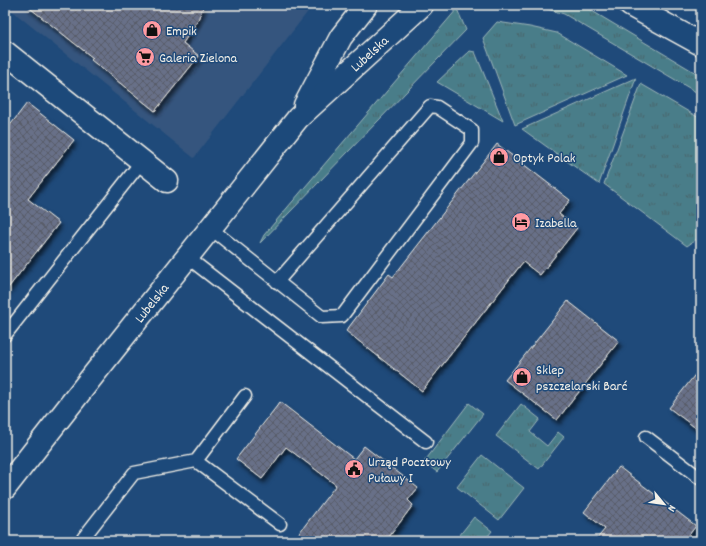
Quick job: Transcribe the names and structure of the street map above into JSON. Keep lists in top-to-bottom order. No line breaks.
{"streets":{"main road":["Lubelska"]},"places":{"shop":["Empik","Optyk Polak","Sklep pszczelarski Barć"],"supermarket":["Galeria Zielona"],"hotel":["Izabella"],"public building":["Urząd Pocztowy Puławy I"]},"north":"bottom right"}
